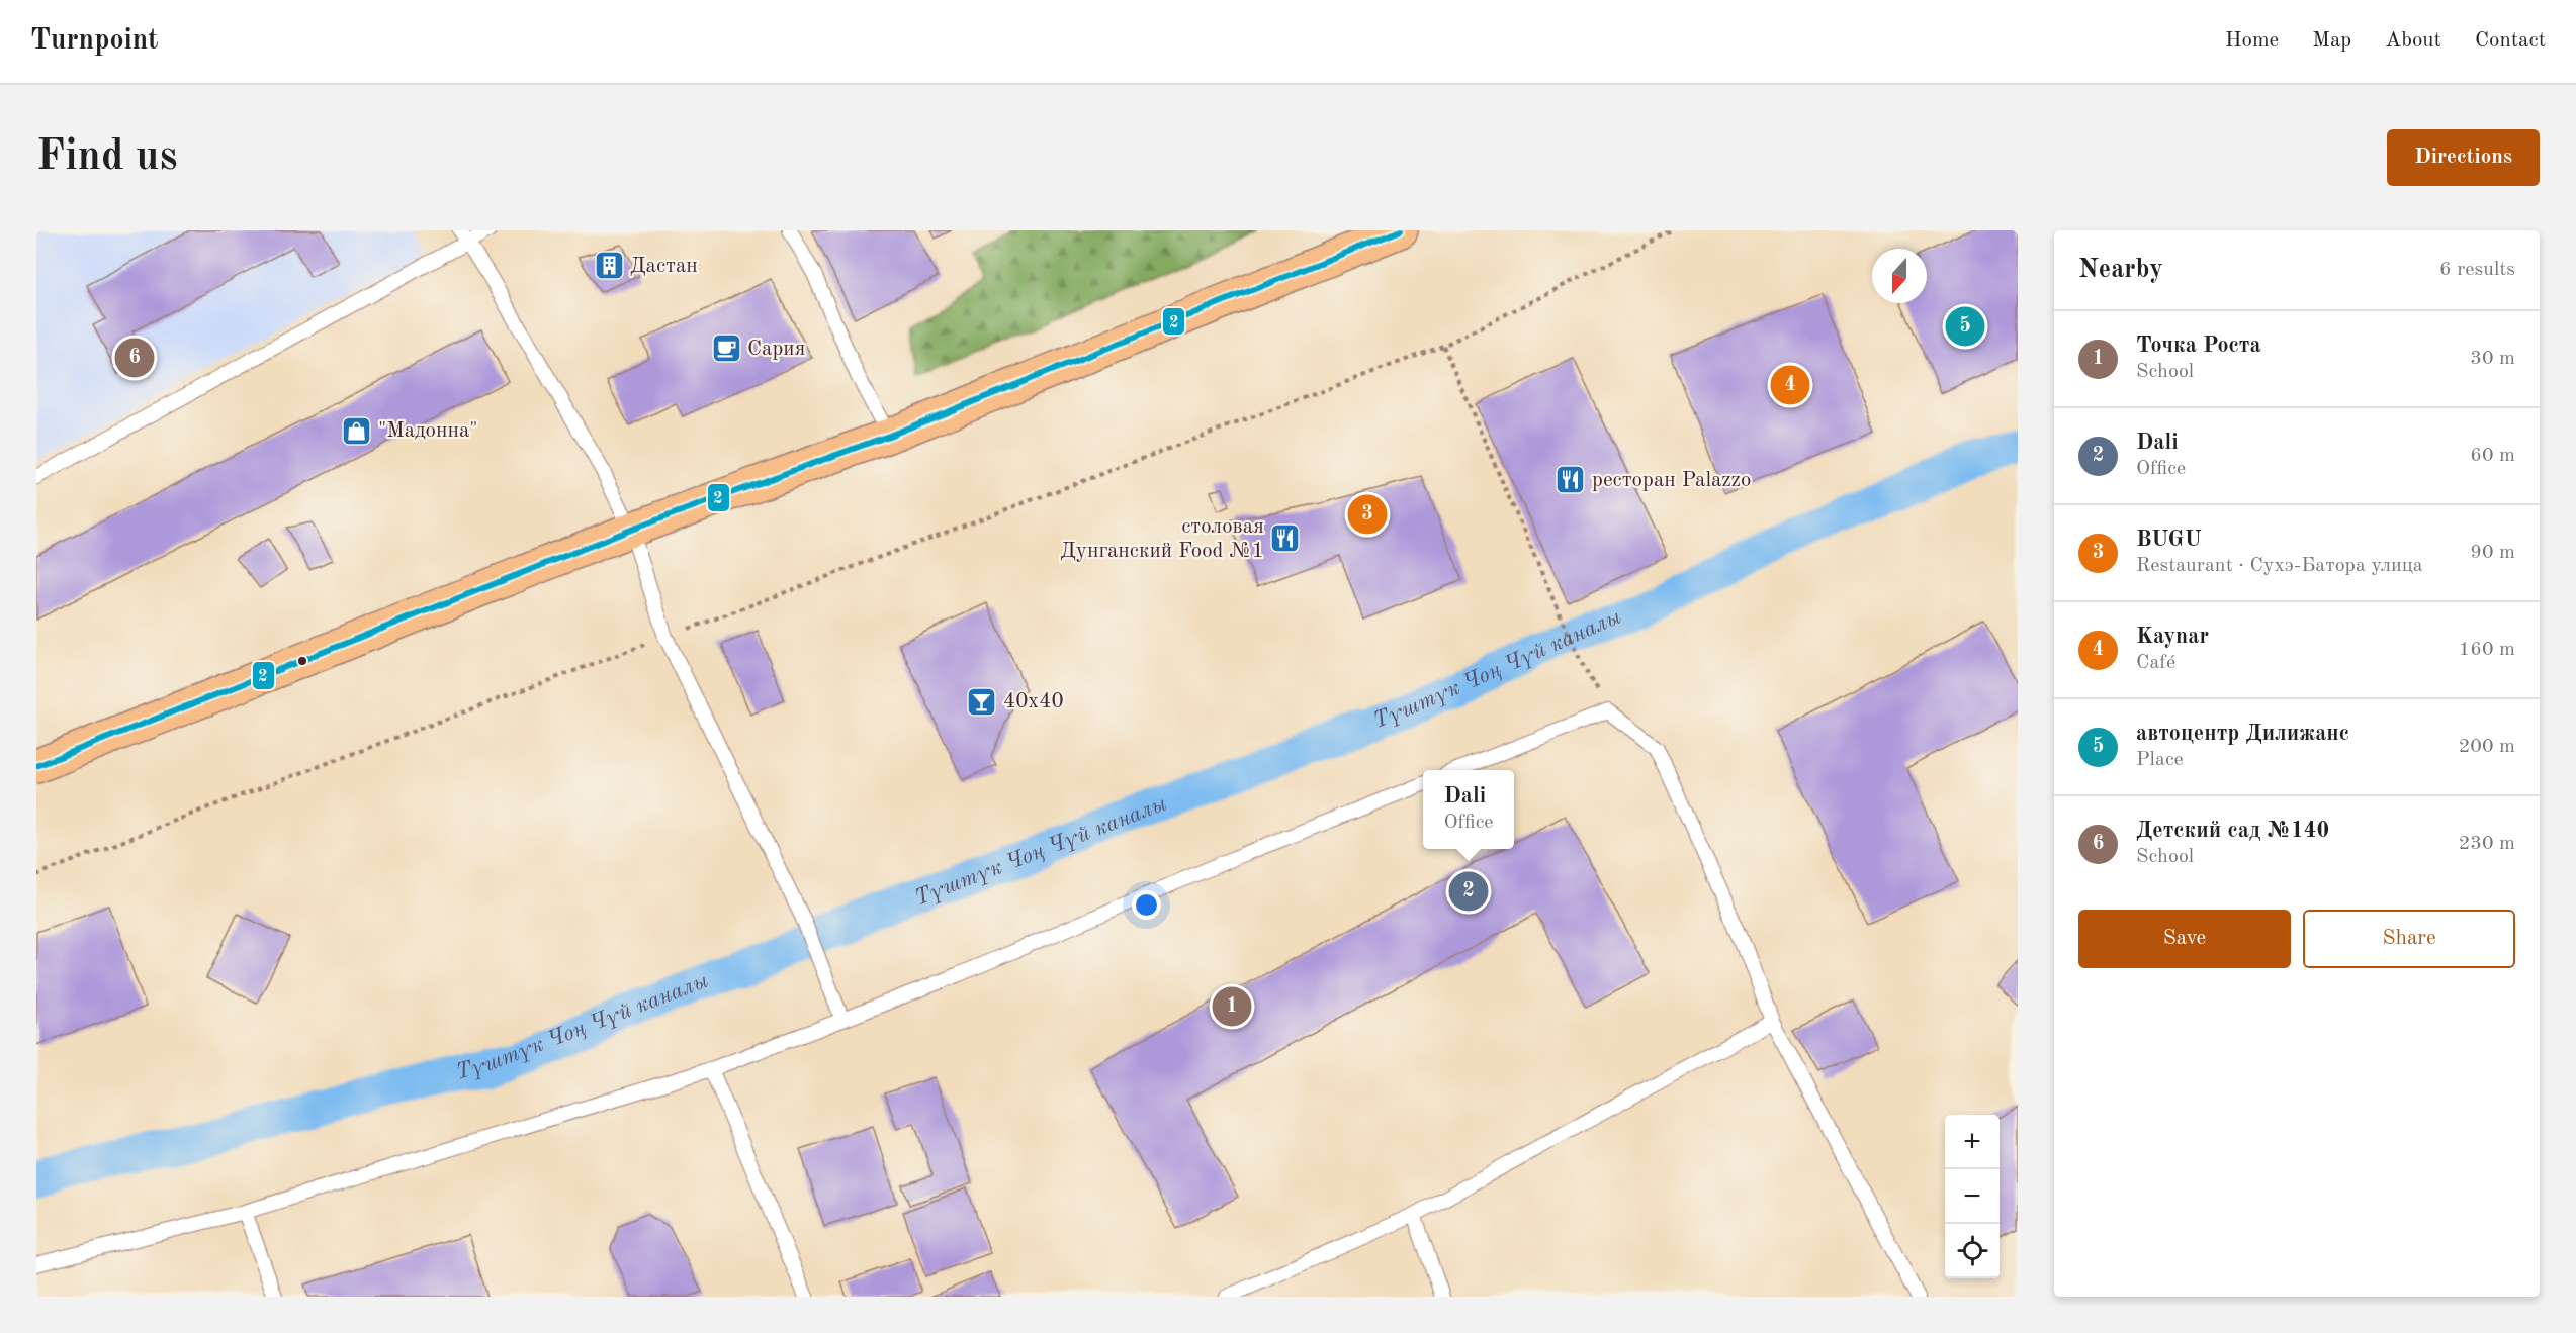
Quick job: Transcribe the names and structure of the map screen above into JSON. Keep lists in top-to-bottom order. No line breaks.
{"water":["Түштүк Чоң Чүй каналы"],"places":{"building":["Дастан"],"cafe":["Сария"],"shop":["\"Мадонна\""],"restaurant":["ресторан Palazzo","столовая Дунганский Food №1"],"bar":["40x40"]},"lines":["transit line 2"],"north":"bottom","page":{"header":"Turnpoint","nav":["Home","Map","About","Contact"],"buttons":["Directions",["Save","Share"]],"title":"Find us","heading":["Nearby","6 results"],"pins":["5","6","4","3","2","1"],"list":[{"mark":"1","name":"Точка Роста","note":"School","value":"30 m"},{"mark":"2","name":"Dali","note":"Office","value":"60 m"},{"mark":"3","name":"BUGU","note":"Restaurant · Сухэ-Батора улица","value":"90 m"},{"mark":"4","name":"Kaynar","note":"Café","value":"160 m"},{"mark":"5","name":"автоцентр Дилижанс","note":"Place","value":"200 m"},{"mark":"6","name":"Детский сад №140","note":"School","value":"230 m"}],"popup":["Dali","Office"],"map_buttons":["+","−"]}}
